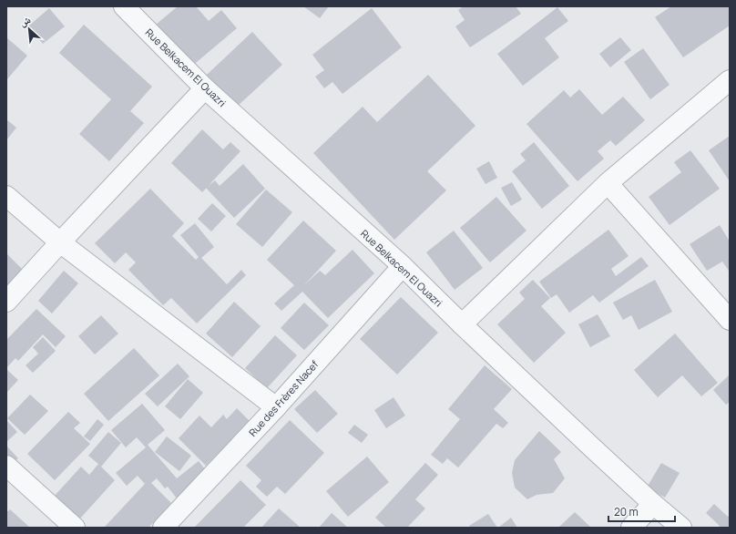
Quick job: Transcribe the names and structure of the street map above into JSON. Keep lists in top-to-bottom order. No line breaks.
{"streets":{"street":["Rue Belkacem El Ouazri","Rue des Frères Nacef"]},"crossings":[["Rue Belkacem El Ouazri","Rue des Frères Nacef"]],"scale_bar":"20 m","north":"top left"}
